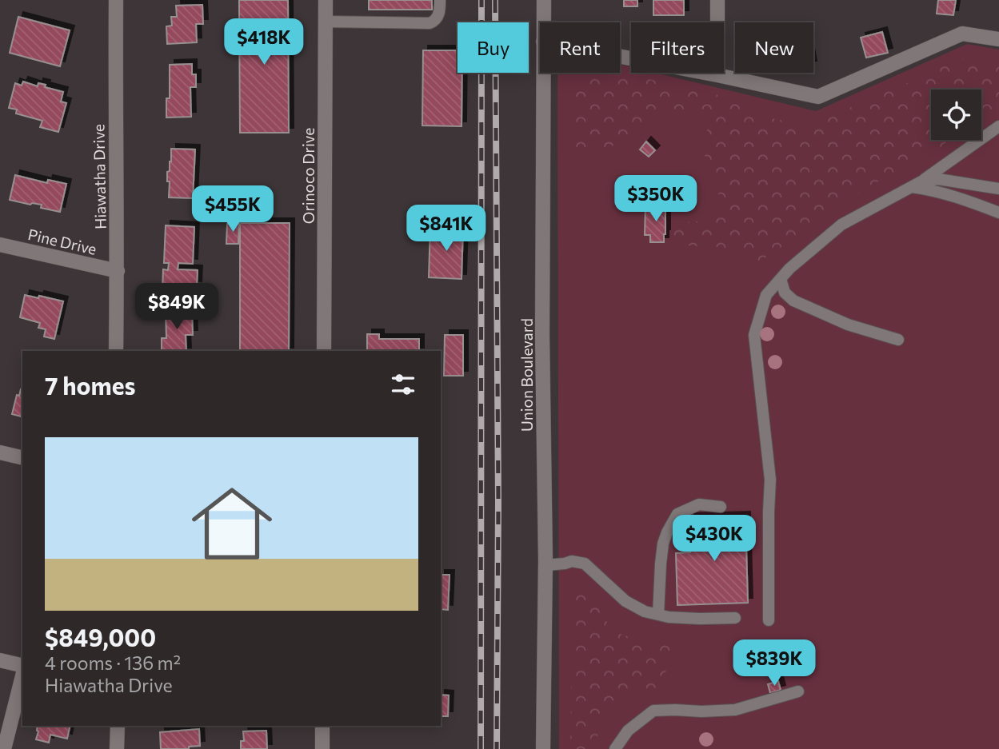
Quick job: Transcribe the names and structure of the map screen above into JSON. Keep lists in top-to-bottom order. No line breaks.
{"streets":{"street":["Orinoco Drive","Hiawatha Drive","Pine Drive","Union Boulevard"]},"crossings":[["Hiawatha Drive","Pine Drive"]],"page":{"price":["$418K","$350K","$455K","$841K","$849K","$430K","$839K"],"chip":["Buy","Rent","Filters","New"],"heading":"7 homes","list":[{"name":"$849,000","note":"4 rooms · 136 m² · Hiawatha Drive"}]}}
